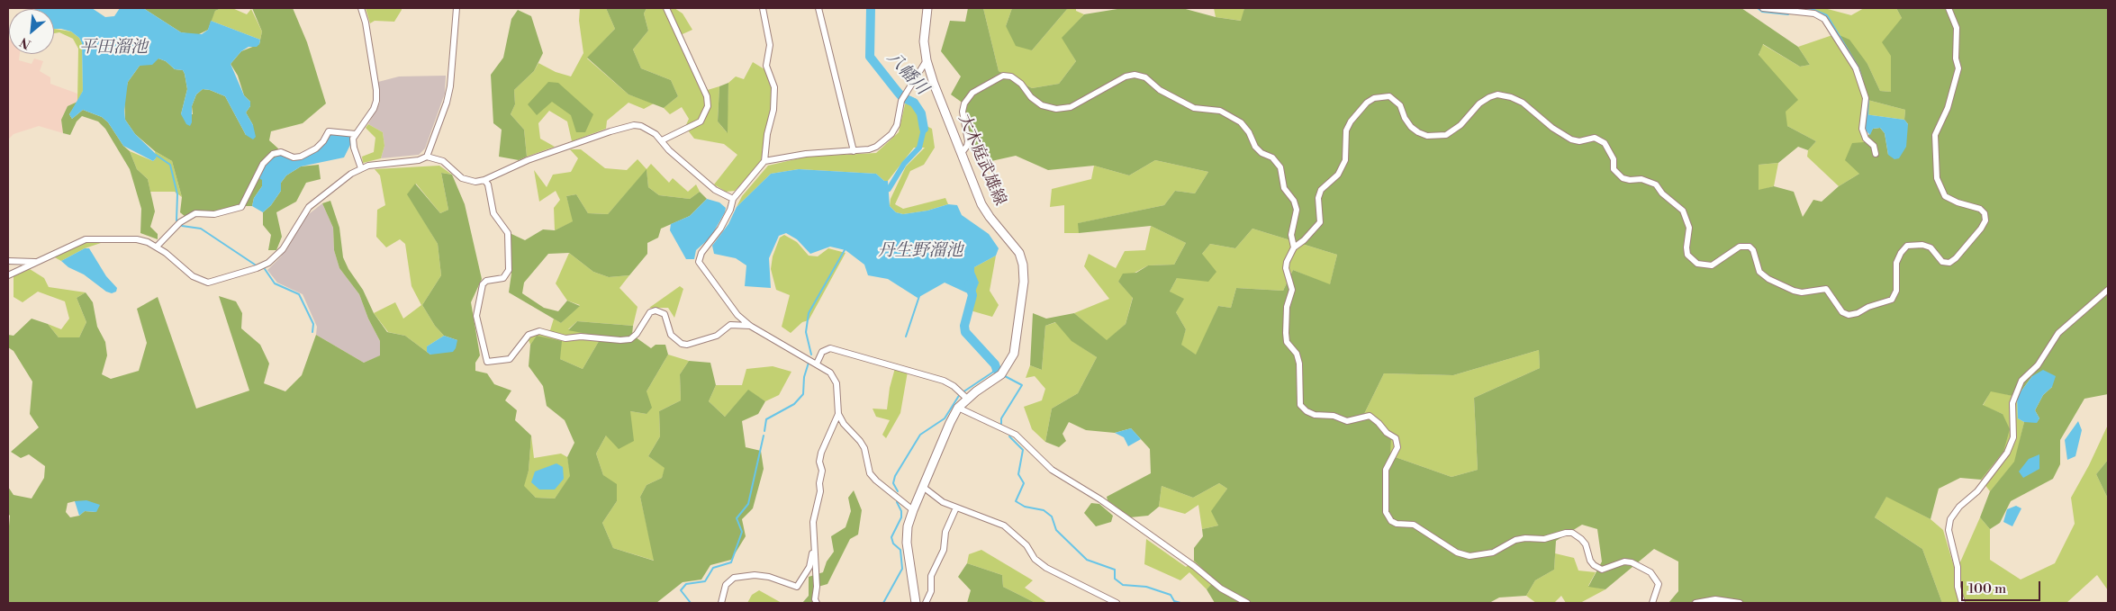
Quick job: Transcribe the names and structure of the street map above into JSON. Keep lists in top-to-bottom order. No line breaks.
{"streets":{"main road":["大木庭武雄線"]},"water":["平田溜池","八幡川","丹生野溜池"],"scale_bar":"100 m","north":"bottom left"}
